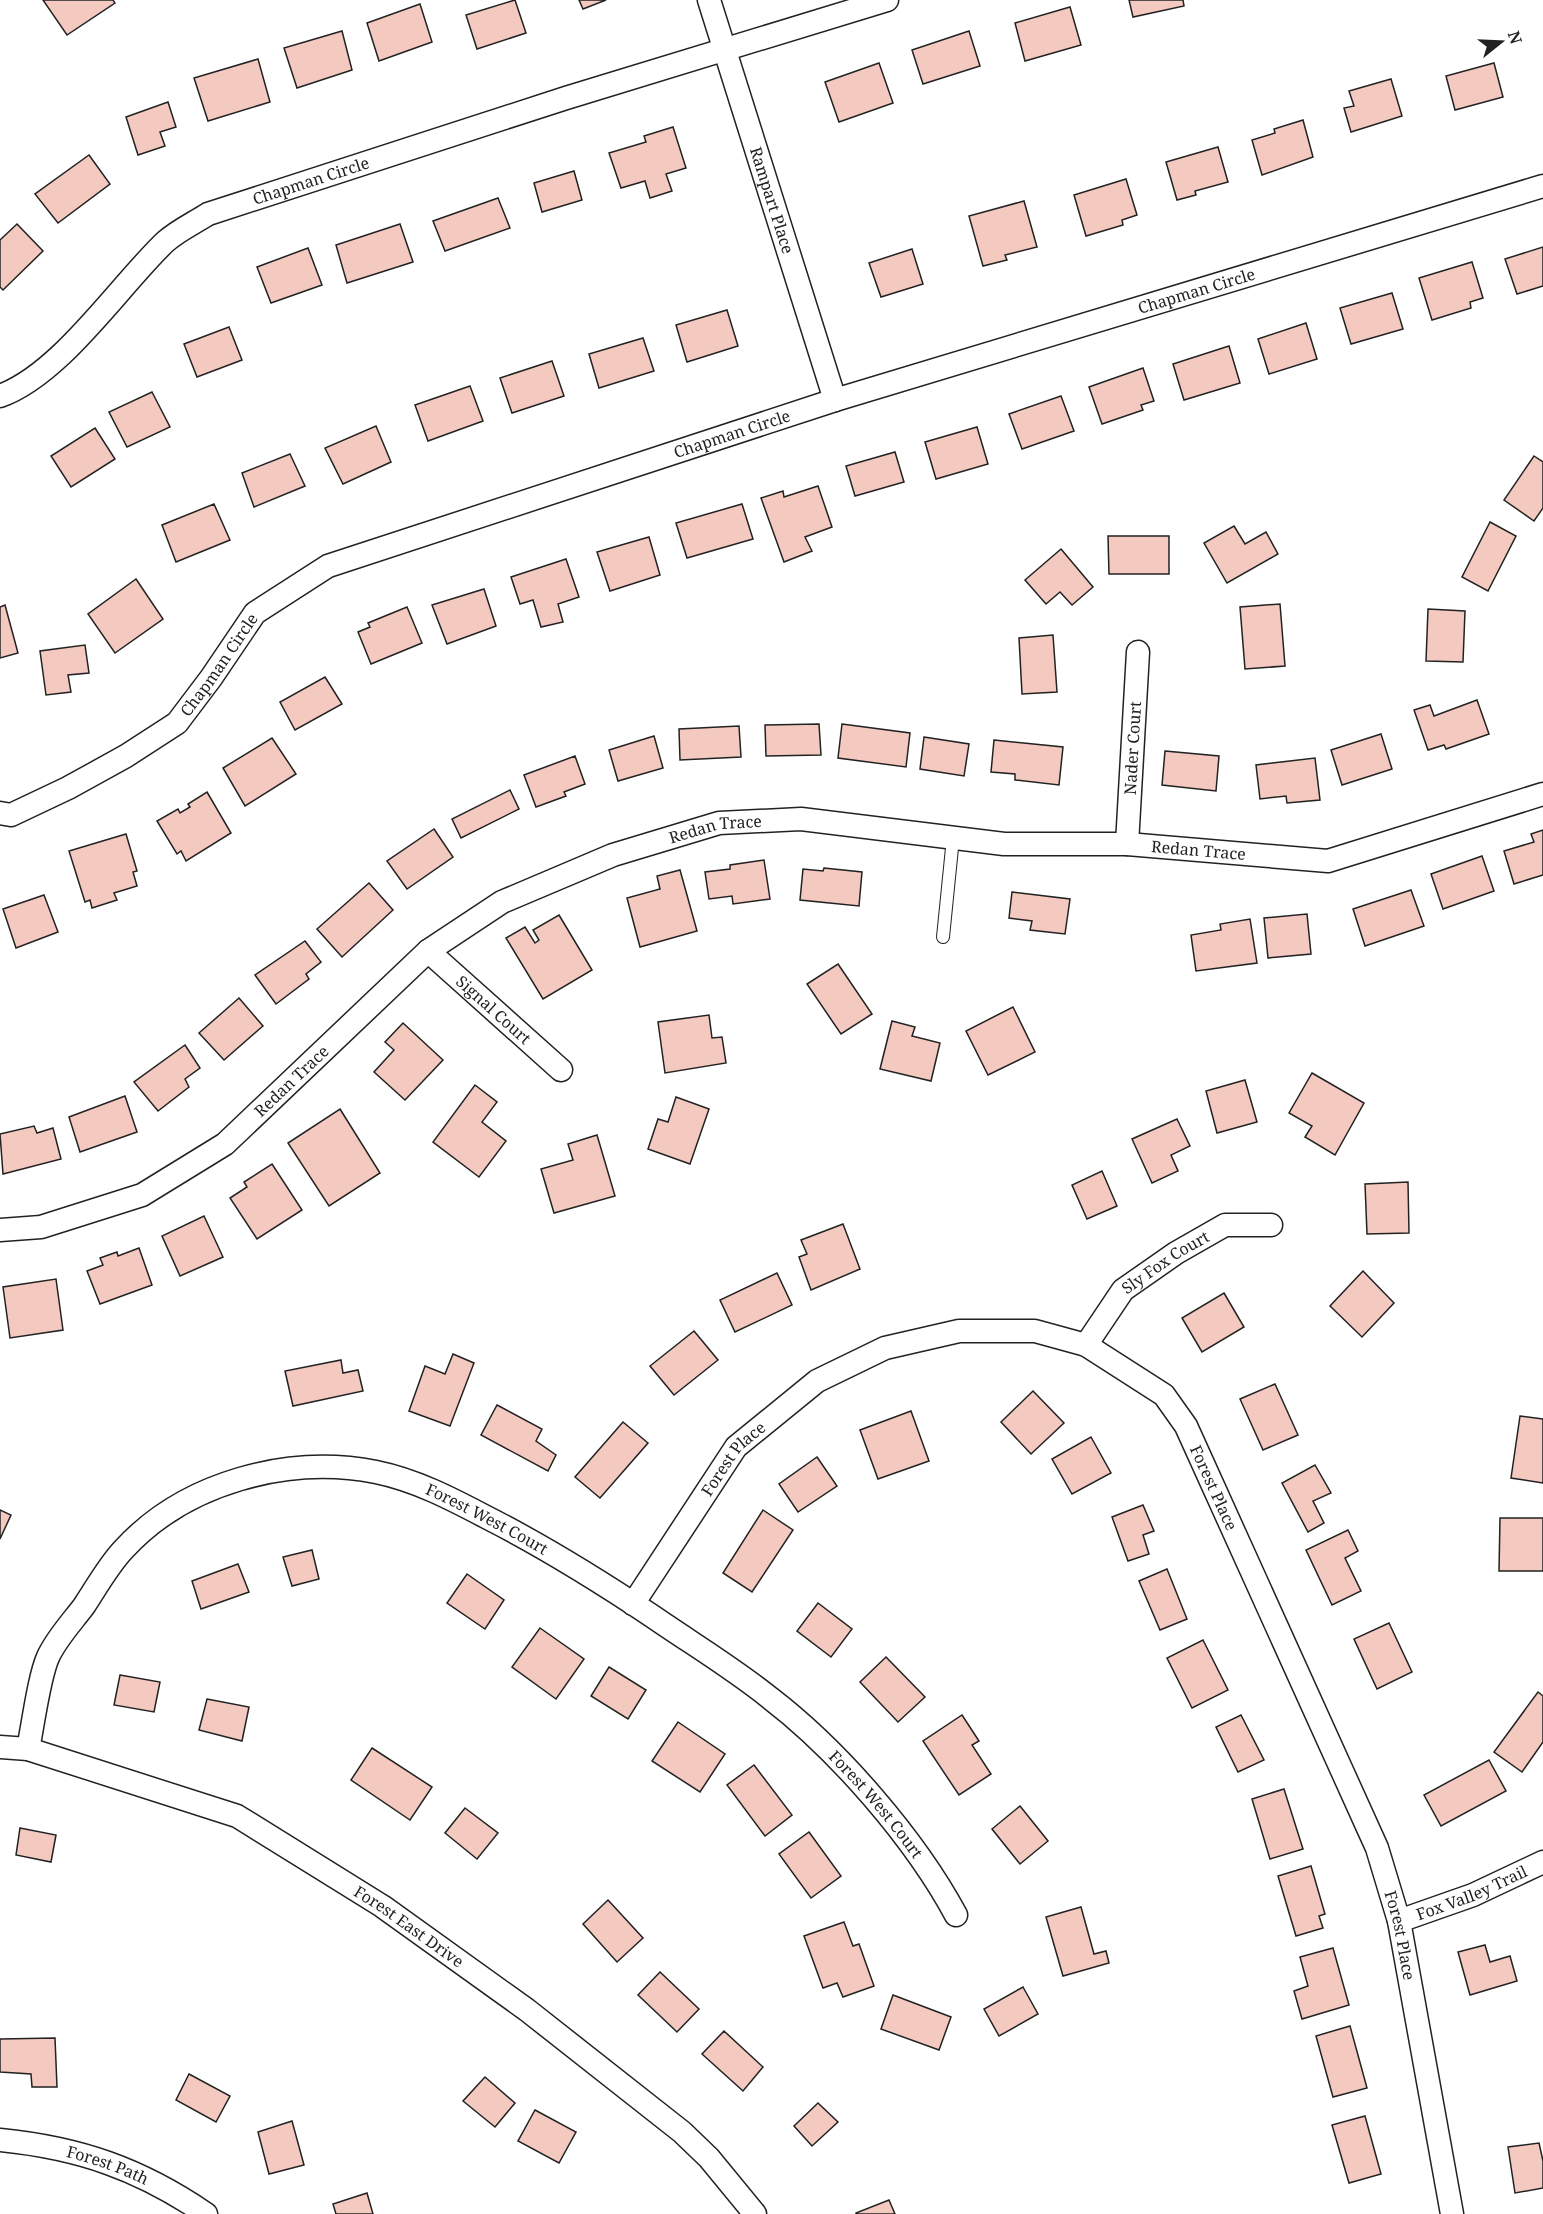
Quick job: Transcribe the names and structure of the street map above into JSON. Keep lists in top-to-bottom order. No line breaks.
{"streets":{"street":["Chapman Circle","Rampart Place","Nader Court","Redan Trace","Signal Court","Sly Fox Court","Forest Place","Forest West Court","Fox Valley Trail","Forest East Drive","Forest Path"]},"crossings":[["Chapman Circle","Rampart Place"],["Nader Court","Redan Trace"],["Redan Trace","Signal Court"],["Sly Fox Court","Forest Place"],["Forest Place","Forest West Court"],["Forest Place","Fox Valley Trail"],["Forest West Court","Forest East Drive"]],"north":"right"}
